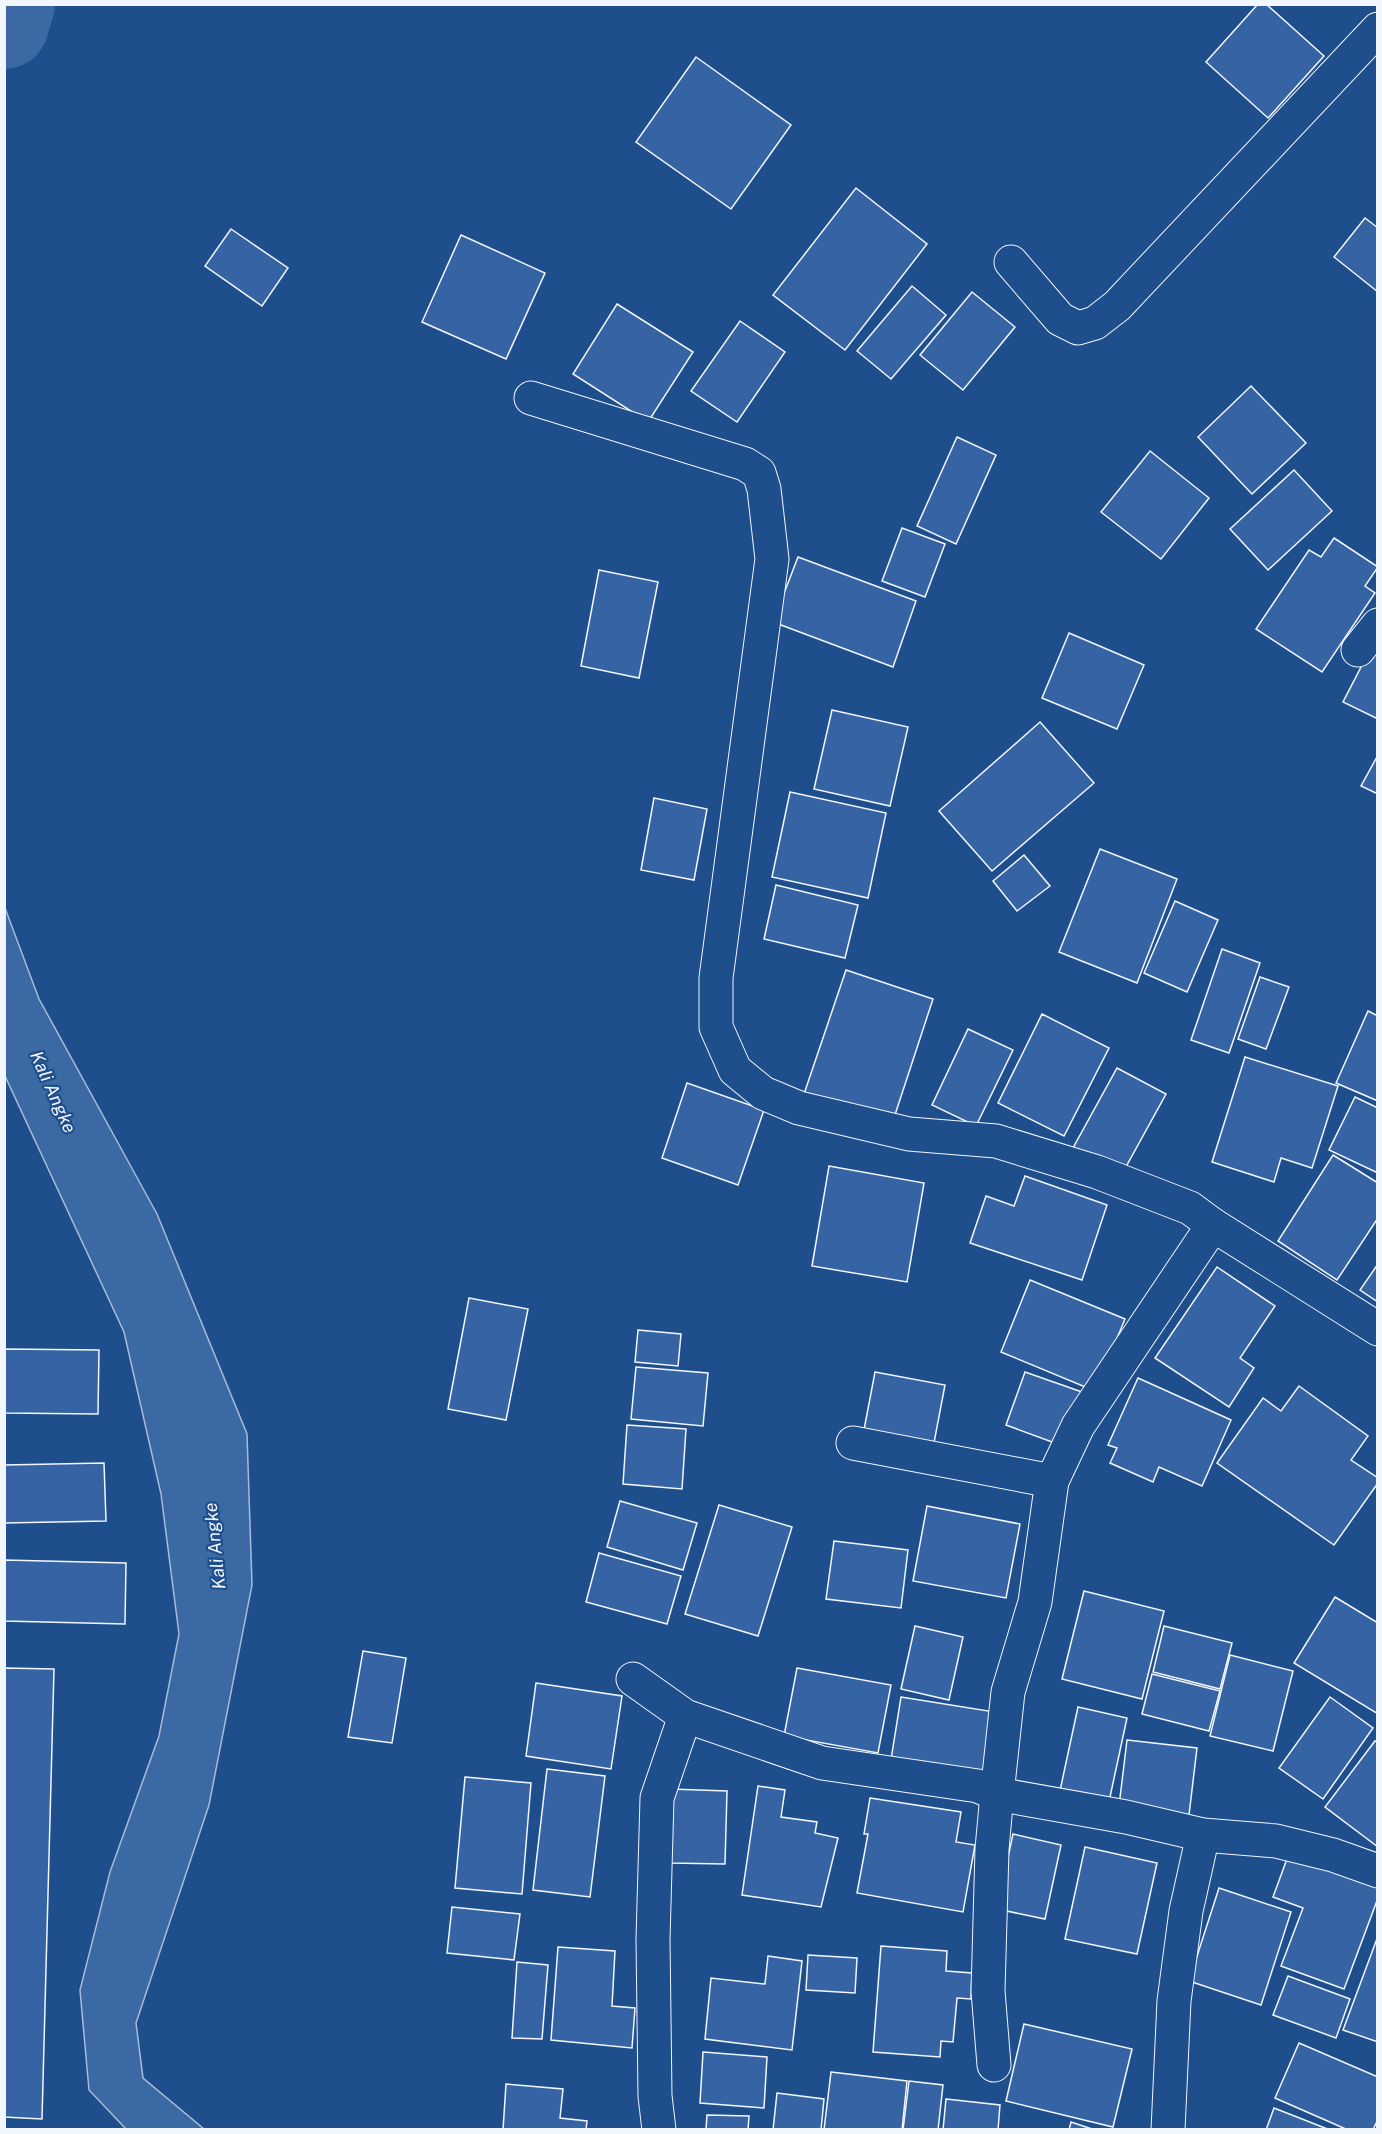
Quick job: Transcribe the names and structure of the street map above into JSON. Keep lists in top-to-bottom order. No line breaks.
{"water":["Kali Angke"]}
